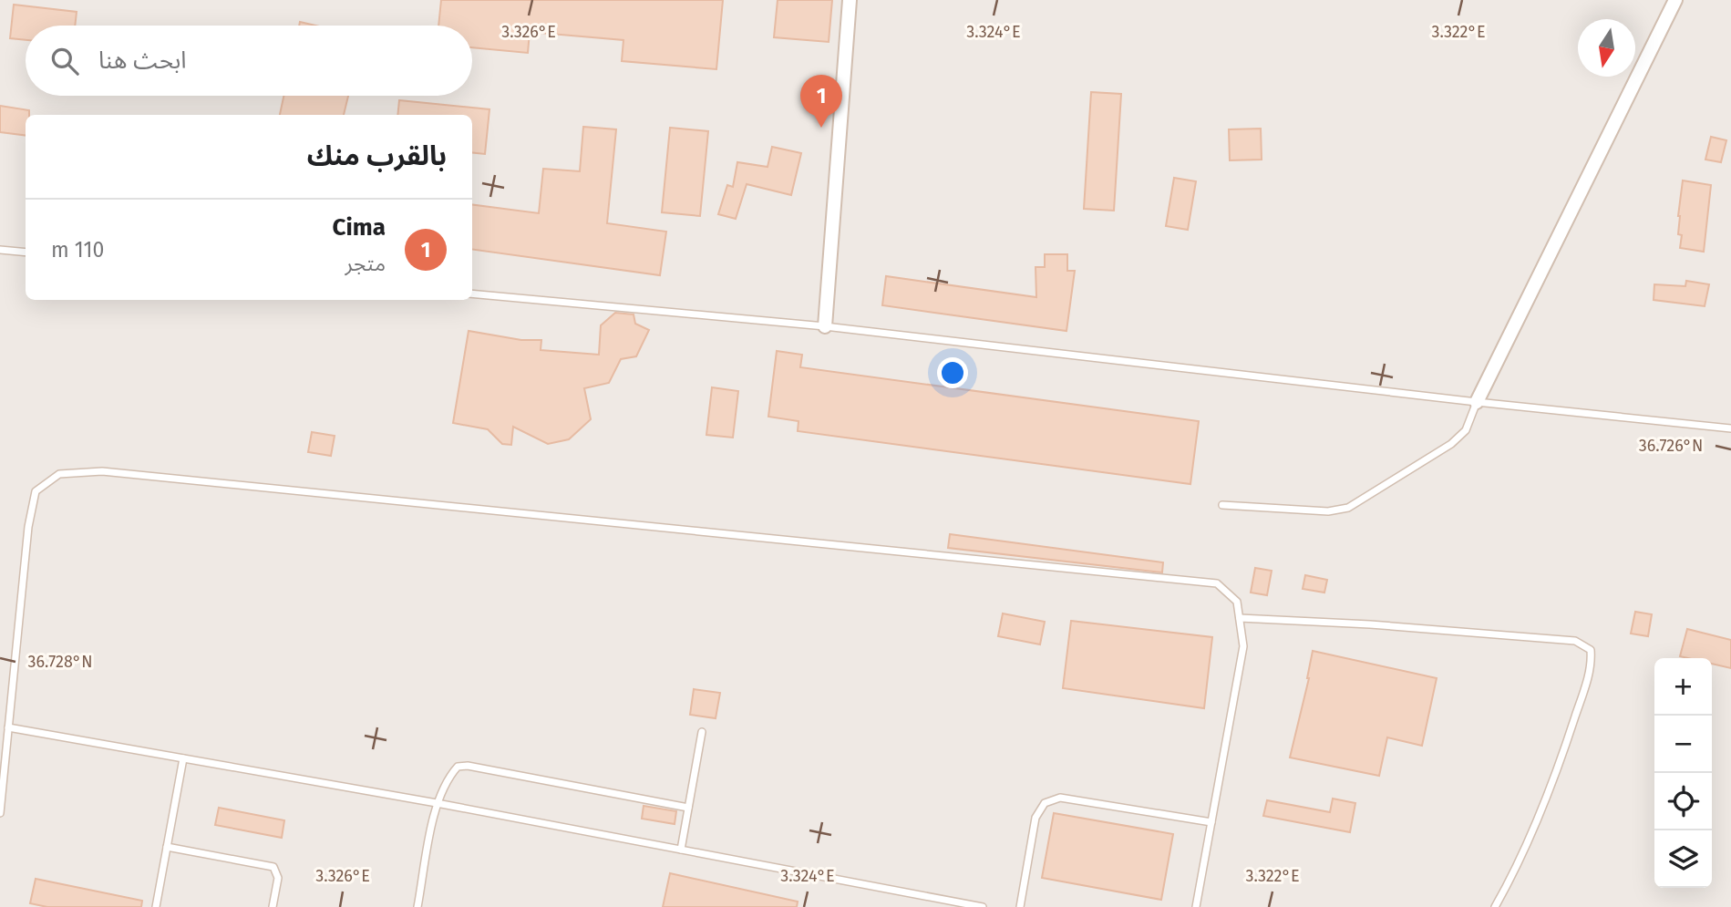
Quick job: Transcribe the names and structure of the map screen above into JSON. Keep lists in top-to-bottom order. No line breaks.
{"north":"bottom","page":{"search":"ابحث هنا","pins":"1","heading":"بالقرب منك","list":[{"mark":"1","name":"Cima","note":"متجر","value":"110 m"}],"map_buttons":["+","−"]},"coordinates":["3.326°E","3.324°E","3.322°E","36.726°N","36.728°N"]}
